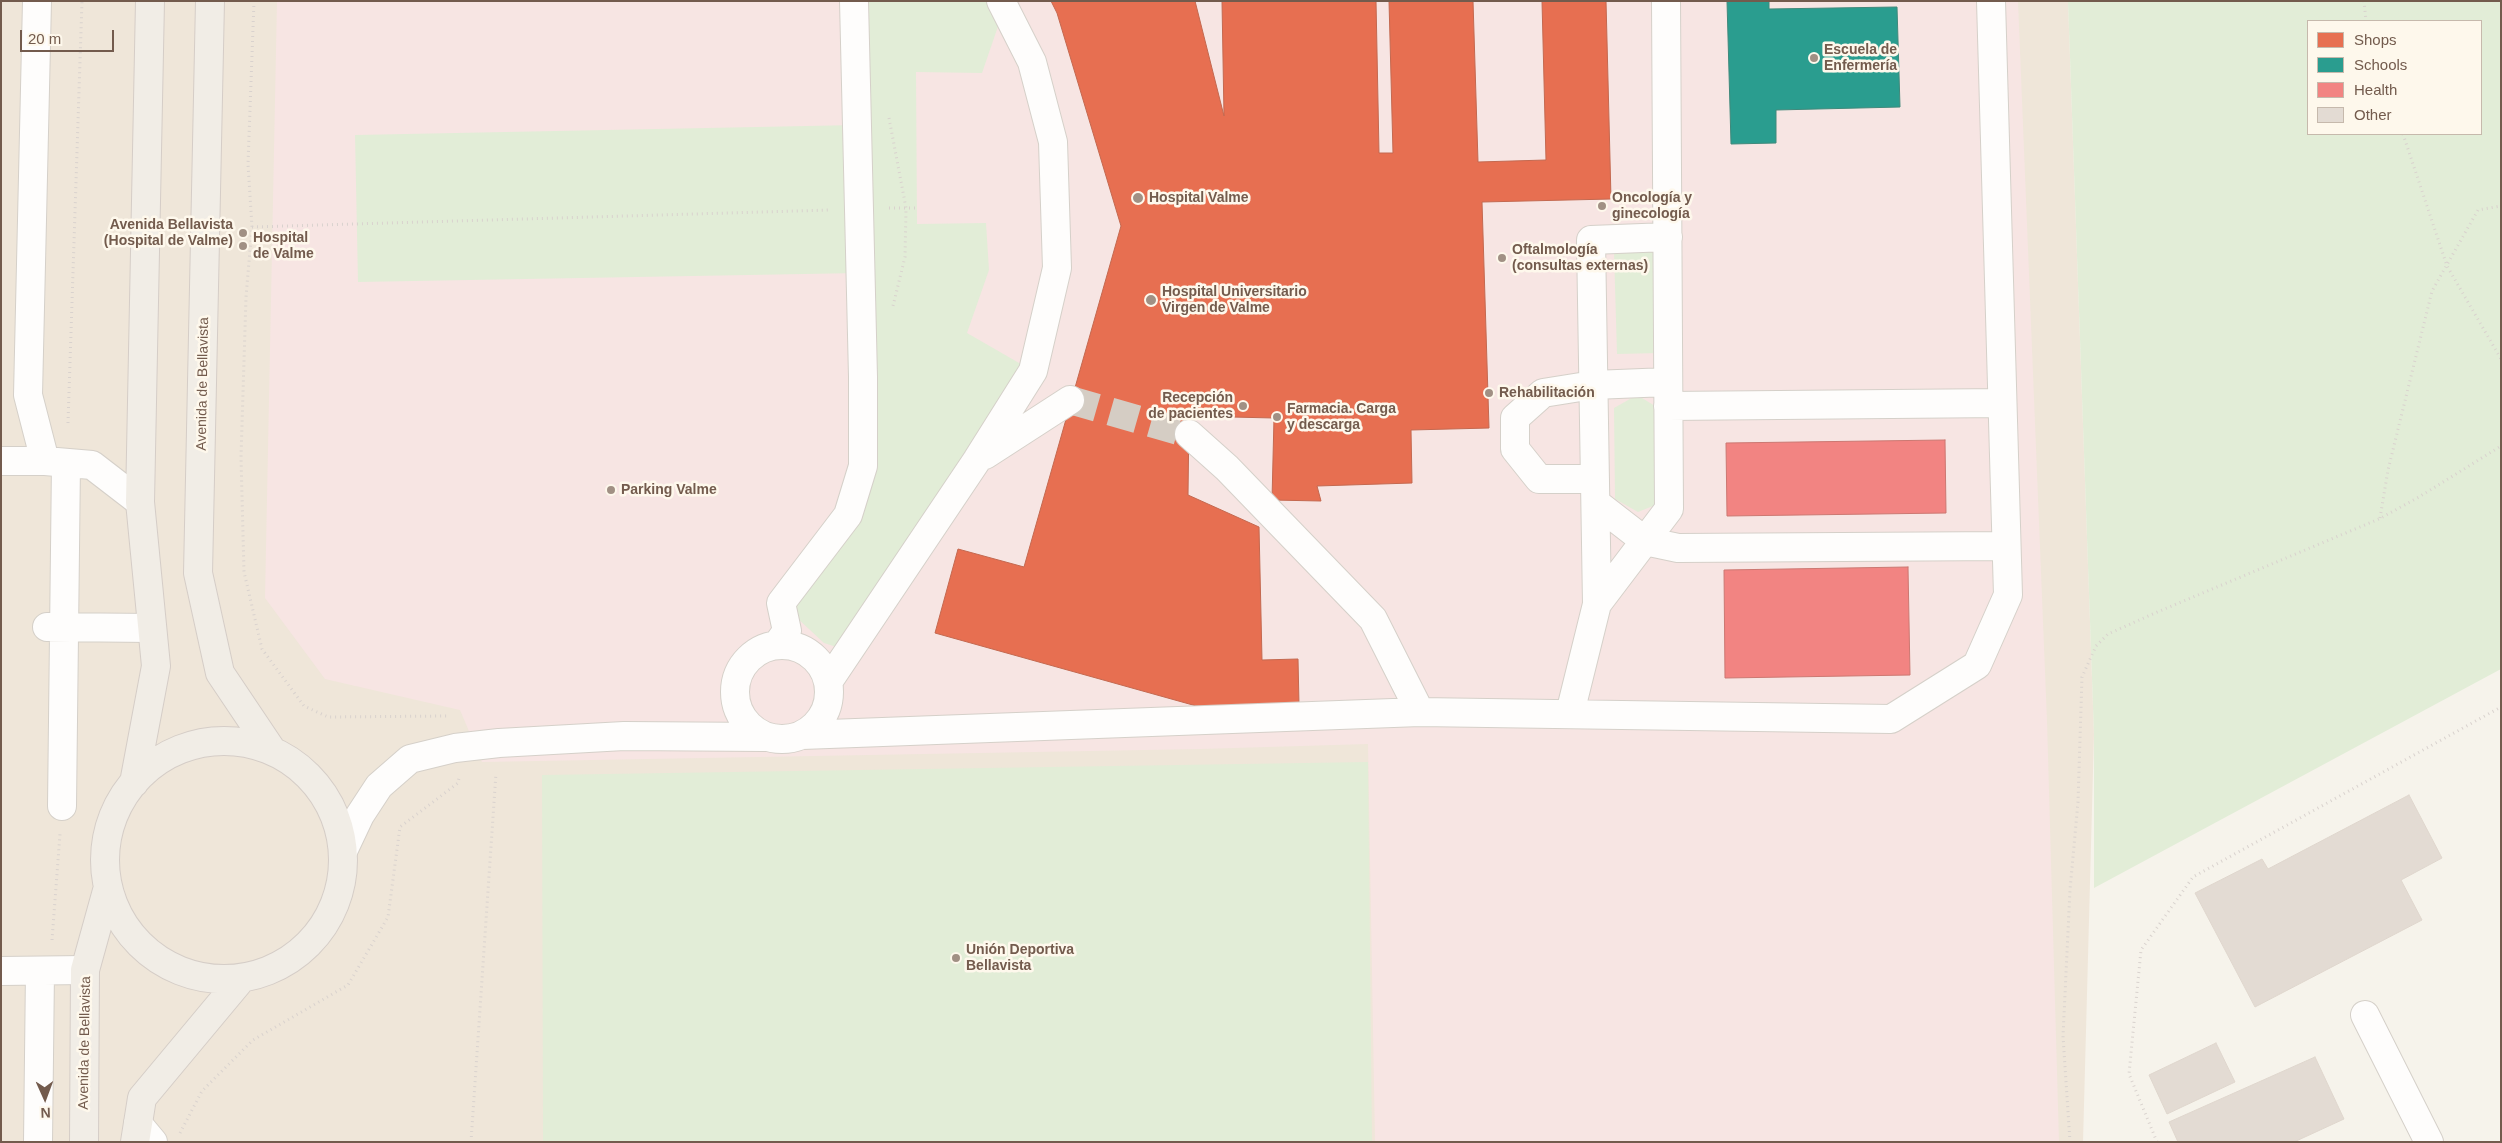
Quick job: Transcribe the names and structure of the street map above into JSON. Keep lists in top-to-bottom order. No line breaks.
{"streets":{"main road":["Avenida de Bellavista"]},"places":["Escuela de Enfermería","Hospital Valme","Oncología y ginecología","Avenida Bellavista (Hospital de Valme)","Hospital de Valme","Oftalmología (consultas externas)","Hospital Universitario Virgen de Valme","Rehabilitación","Recepción de pacientes","Farmacia. Carga y descarga","Parking Valme","Unión Deportiva Bellavista"],"legend":["Shops","Schools","Health","Other"],"scale_bar":"20 m","north":"bottom"}
